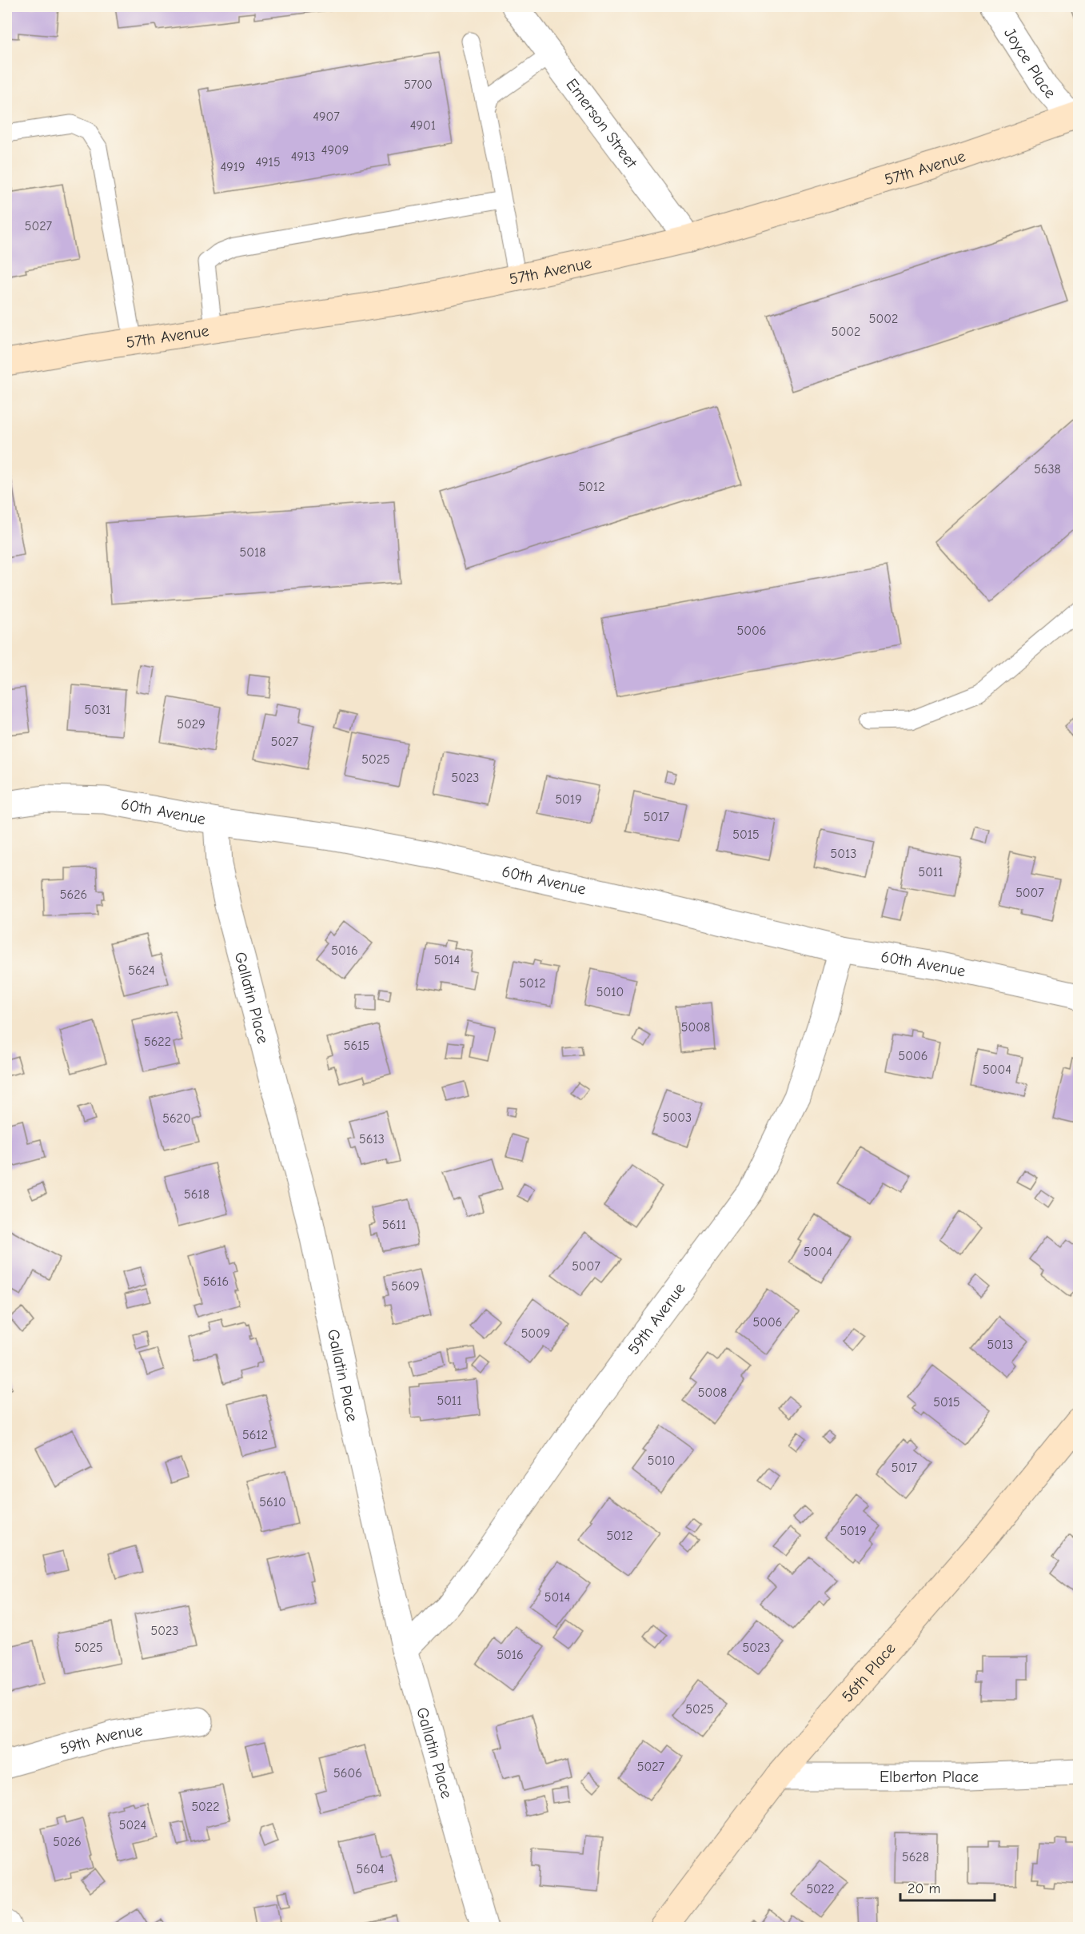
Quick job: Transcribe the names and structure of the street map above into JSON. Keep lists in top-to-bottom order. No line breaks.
{"streets":{"street":["Joyce Place","Emerson Street","57th Avenue","60th Avenue","Gallatin Place","59th Avenue","56th Place","Elberton Place"]},"crossings":[["Joyce Place","57th Avenue"],["Emerson Street","57th Avenue"],["60th Avenue","Gallatin Place"],["60th Avenue","59th Avenue"],["Gallatin Place","59th Avenue"],["56th Place","Elberton Place"]],"house_numbers":["5700","4907","4901","4909","4913","4915","4919","5027","5002","5002","5638","5012","5018","5006","5031","5029","5027","5025","5023","5019","5017","5015","5013","5011","5007","5626","5016","5014","5624","5012","5010","5008","5622","5615","5006","5004","5003","5620","5613","5618","5611","5004","5007","5616","5609","5006","5009","5013","5008","5011","5015","5612","5010","5017","5610","5019","5012","5014","5023","5025","5023","5016","5025","5027","5606","5022","5024","5026","5628","5604","5022"],"scale_bar":"20 m"}
